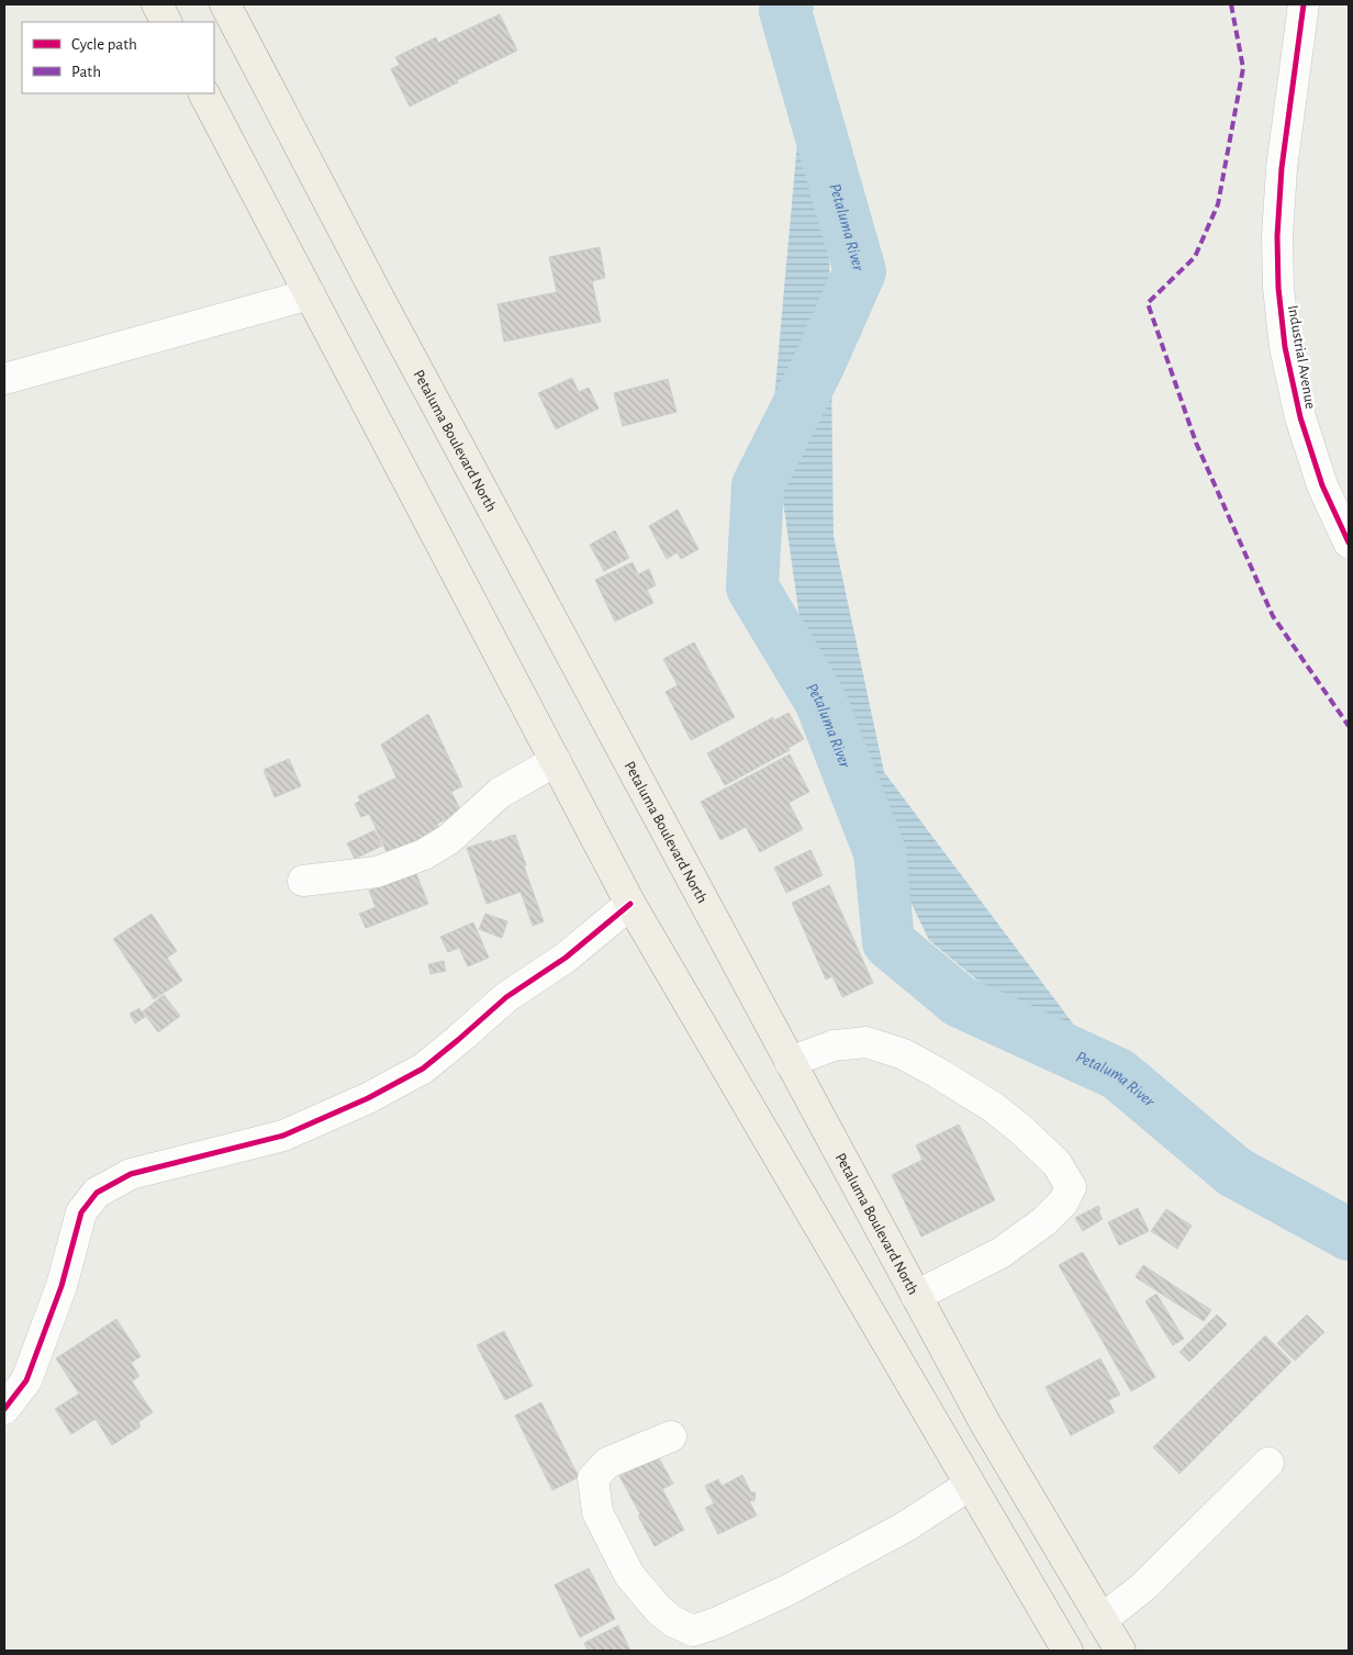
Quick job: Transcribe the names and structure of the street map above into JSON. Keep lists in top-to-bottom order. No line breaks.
{"streets":{"main road":["Petaluma Boulevard North"],"street":["Industrial Avenue"]},"water":["Petaluma River"],"legend":["Cycle path","Path"]}
